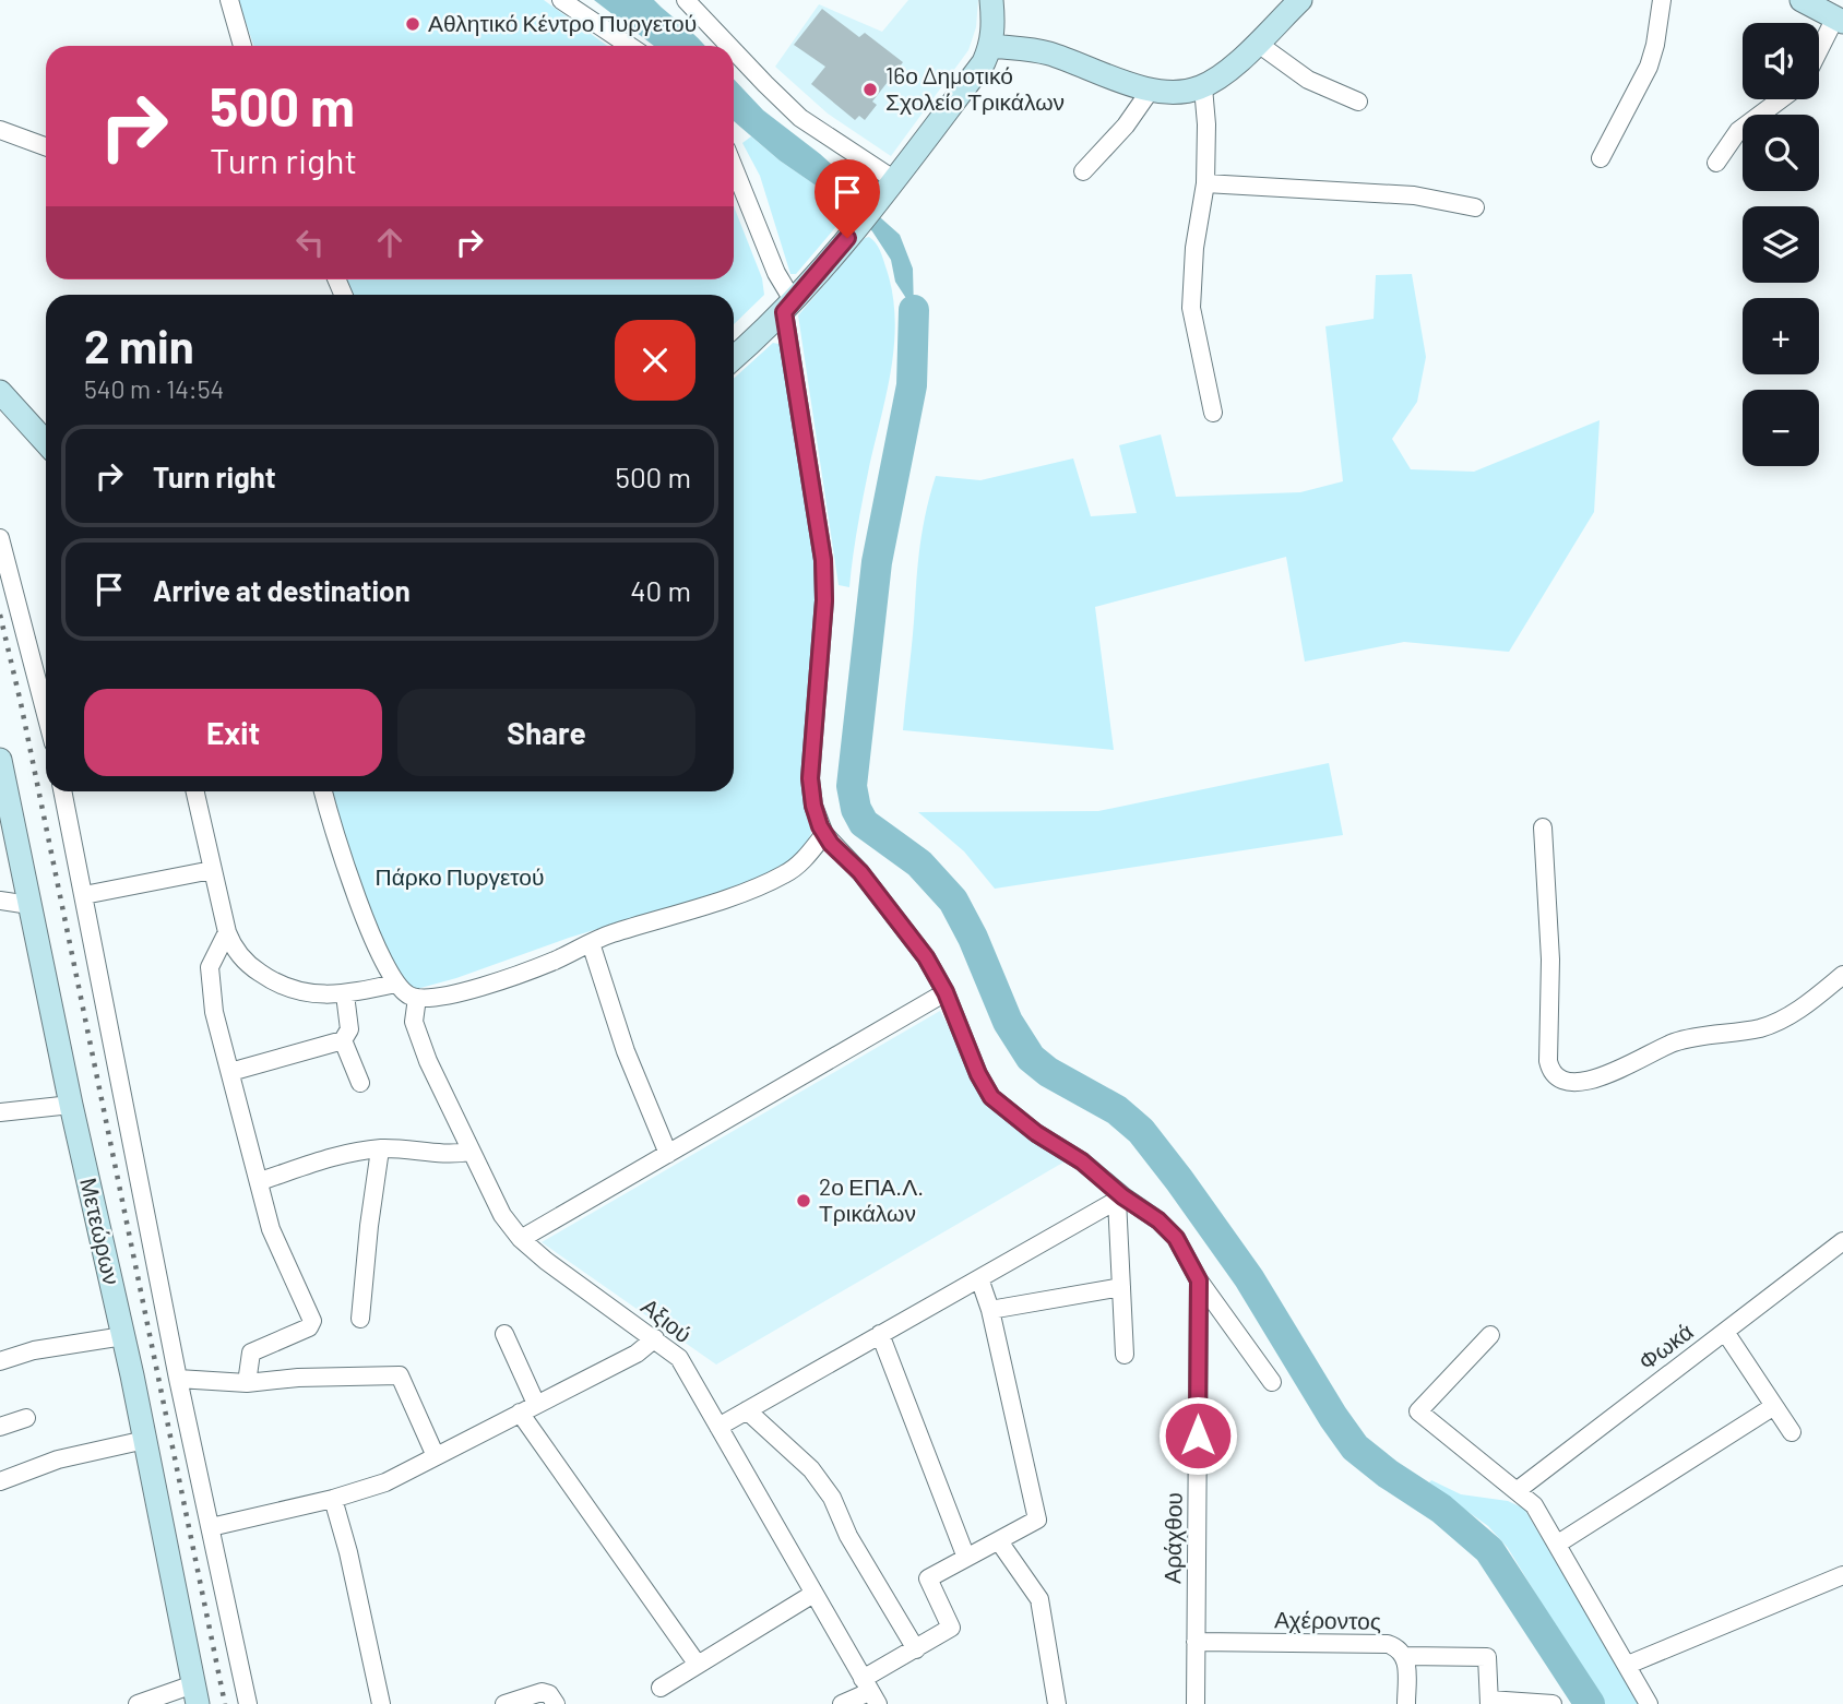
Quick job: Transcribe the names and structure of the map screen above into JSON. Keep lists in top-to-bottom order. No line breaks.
{"streets":{"main road":["Μετεώρων"],"street":["Αξιού","Φωκά","Αράχθου","Αχέροντος"]},"crossings":[["Αράχθου","Αχέροντος"]],"parks":["Πάρκο Πυργετού"],"places":["Αθλητικό Κέντρο Πυργετού","16ο Δημοτικό Σχολείο Τρικάλων","2ο ΕΠΑ.Λ. Τρικάλων"],"page":{"map_buttons":["+","−"],"turn":["500 m","Turn right"],"heading":["2 min","540 m · 14:54"],"list":[{"name":"Turn right","value":"500 m"},{"name":"Arrive at destination","value":"40 m"}],"buttons":["Exit","Share"]}}
